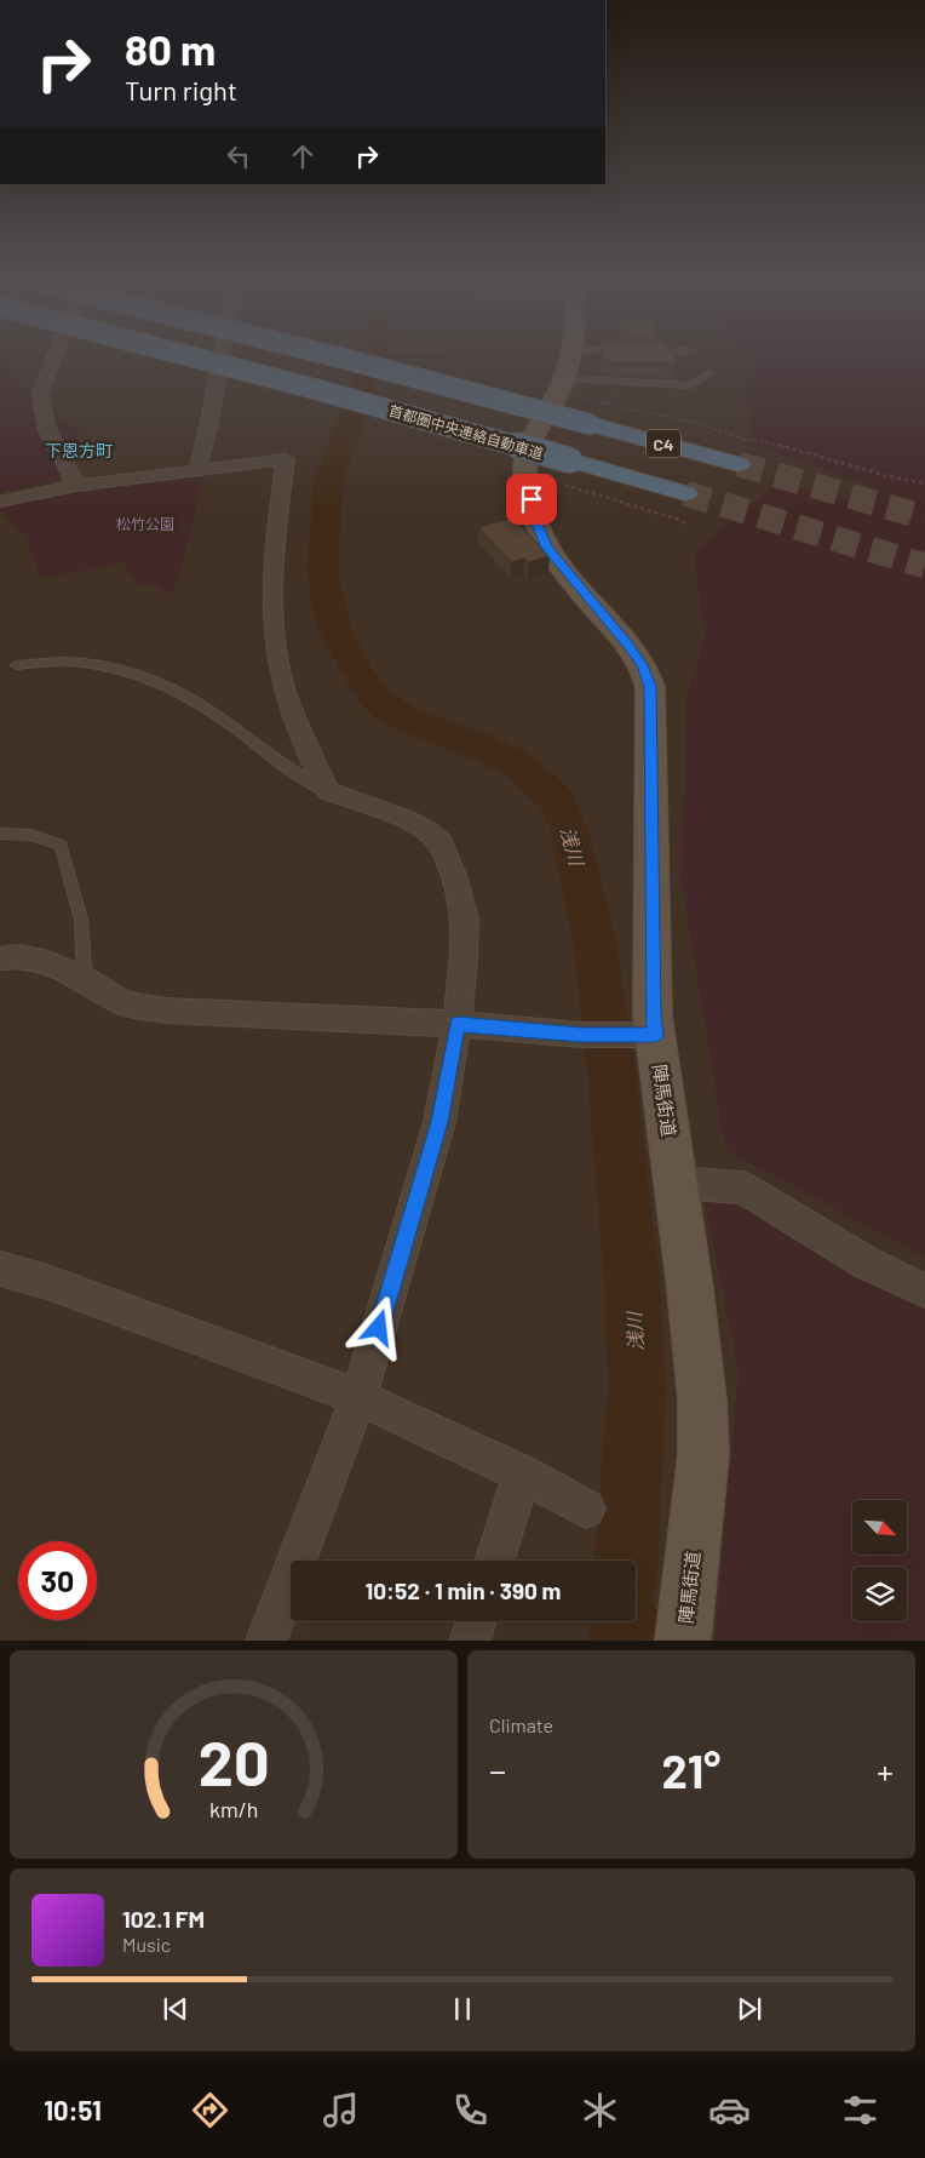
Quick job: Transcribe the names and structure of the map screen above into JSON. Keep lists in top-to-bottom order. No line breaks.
{"streets":{"highway":["首都圏中央連絡自動車道","C4"],"main road":["陣馬街道"]},"districts":["下恩方町"],"water":["浅川"],"parks":["松竹公園"],"north":"bottom right","page":{"turn":["80 m","Turn right"],"limit":"30","trip":"10:52 · 1 min · 390 m","tile":"Climate","heat":["−","21°","+"],"song":["102.1 FM","Music"],"tabs":"10:51","gauge":["20","km/h"]}}
